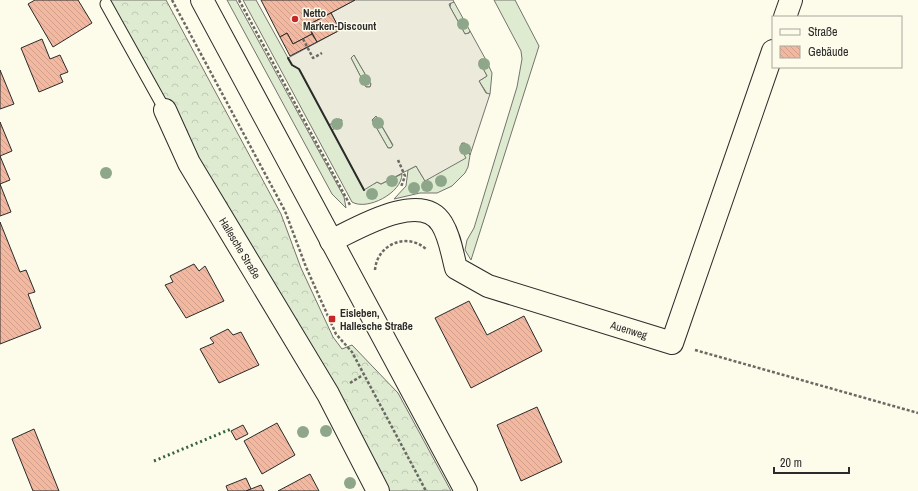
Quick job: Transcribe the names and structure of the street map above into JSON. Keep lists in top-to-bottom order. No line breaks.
{"streets":{"street":["Hallesche Straße","Auenweg"]},"places":{"other":["Netto Marken-Discount"],"transit":["Eisleben, Hallesche Straße"]},"legend":["Straße","Gebäude"],"scale_bar":"20 m"}
